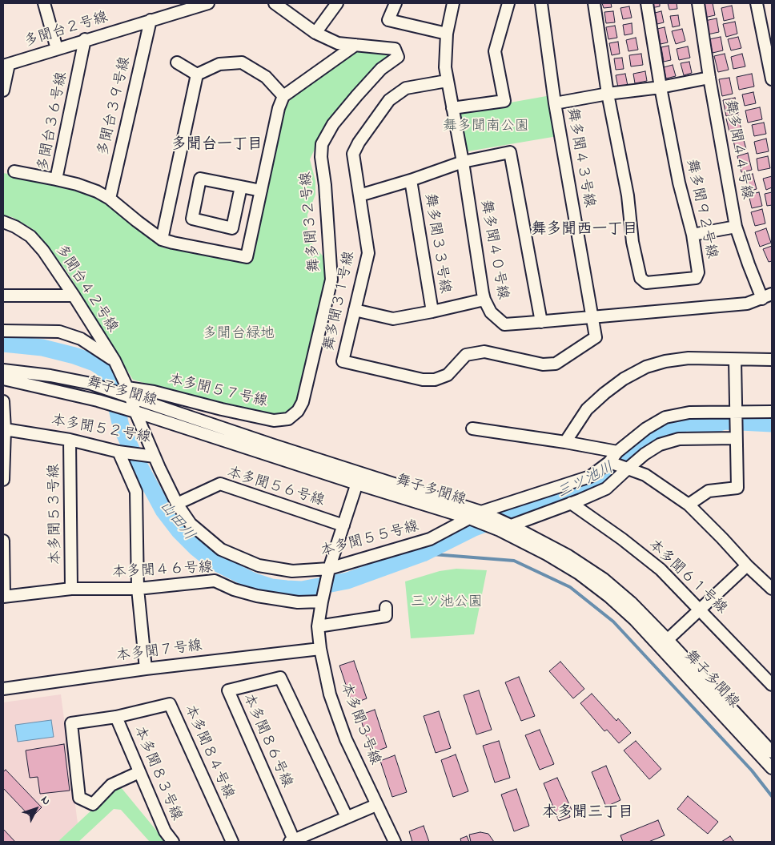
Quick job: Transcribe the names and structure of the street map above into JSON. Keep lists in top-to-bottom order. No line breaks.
{"streets":{"street":["多聞台２号線","多聞台３９号線","多聞台３６号線","舞多聞４４号線","舞多聞４３号線","舞多聞９２号線","舞多聞３２号線","舞多聞３３号線","舞多聞４０号線","多聞台４２号線","舞多聞３１号線","本多聞５７号線","舞子多聞線","本多聞５２号線","本多聞５６号線","本多聞５３号線","本多聞５５号線","本多聞４６号線","本多聞６１号線","本多聞７号線","本多聞３号線","本多聞８６号線","本多聞８４号線","本多聞８３号線"]},"crossings":[["多聞台２号線","多聞台３９号線"],["多聞台２号線","多聞台３６号線"],["多聞台３９号線","多聞台３６号線"],["舞多聞４４号線","舞多聞４０号線"],["舞多聞４３号線","舞多聞４０号線"],["舞多聞４３号線","舞多聞３１号線"],["舞多聞３２号線","本多聞５７号線"],["舞多聞４０号線","舞多聞３１号線"],["多聞台４２号線","本多聞５７号線"],["多聞台４２号線","舞子多聞線"],["多聞台４２号線","本多聞５２号線"],["本多聞５７号線","舞子多聞線"],["本多聞５７号線","本多聞５２号線"],["舞子多聞線","本多聞５２号線"],["舞子多聞線","本多聞５５号線"],["舞子多聞線","本多聞３号線"],["本多聞５２号線","本多聞５３号線"],["本多聞５２号線","本多聞５５号線"],["本多聞５６号線","本多聞５５号線"],["本多聞５６号線","本多聞３号線"],["本多聞５３号線","本多聞４６号線"],["本多聞５５号線","本多聞３号線"],["本多聞４６号線","本多聞３号線"],["本多聞７号線","本多聞３号線"],["本多聞８４号線","本多聞８３号線"]],"districts":["多聞台一丁目","舞多聞西一丁目","本多聞三丁目"],"water":["三ツ池川","山田川"],"parks":["舞多聞南公園","多聞台緑地","三ツ池公園"],"north":"top right"}
